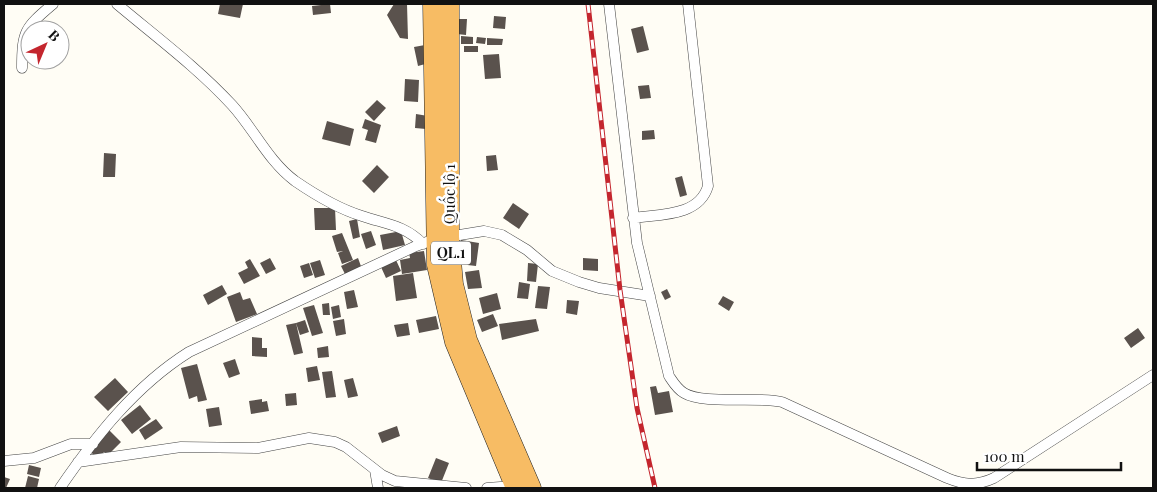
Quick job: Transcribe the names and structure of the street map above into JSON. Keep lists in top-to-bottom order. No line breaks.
{"streets":{"highway":["Quốc lộ 1","QL.1"]},"scale_bar":"100 m","north":"top right"}
